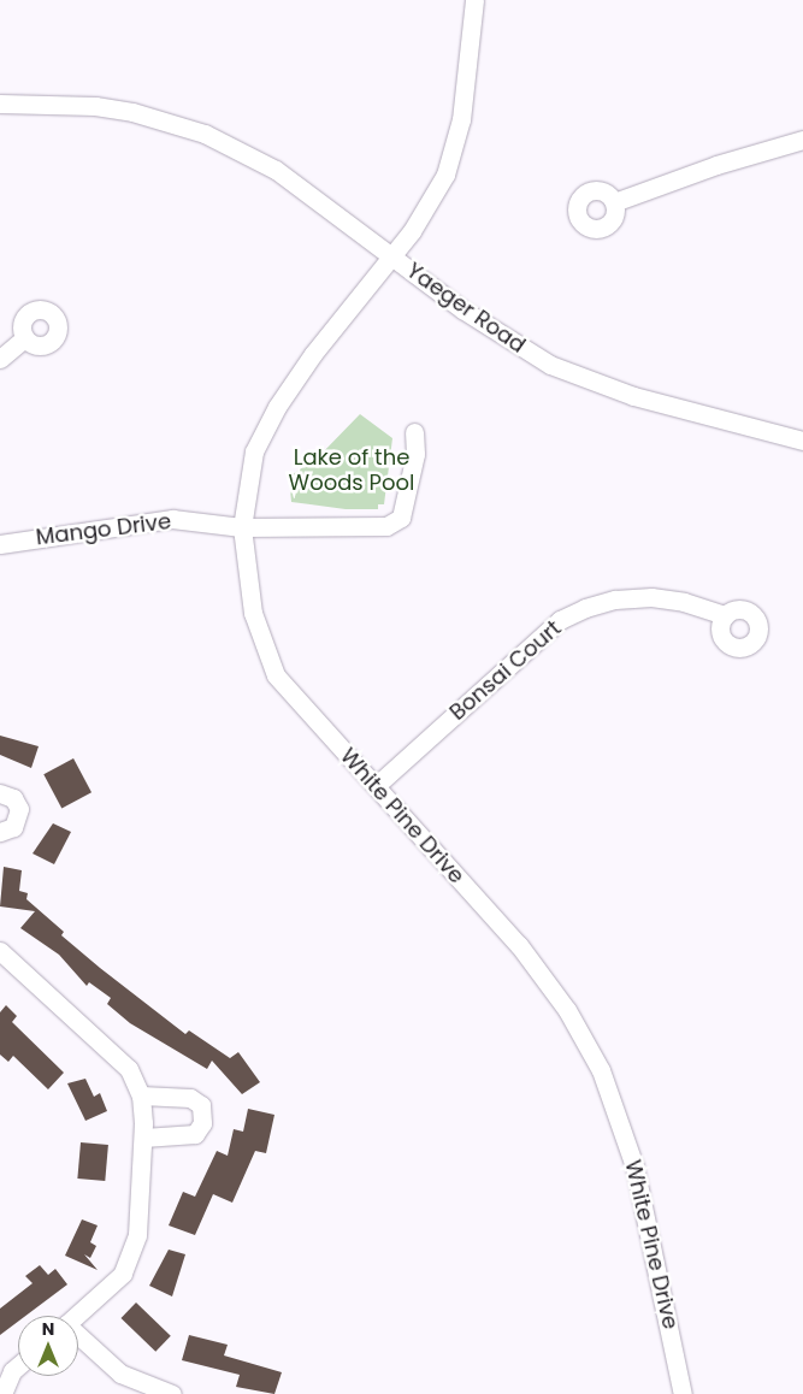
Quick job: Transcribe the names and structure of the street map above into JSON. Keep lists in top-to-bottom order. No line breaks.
{"streets":{"street":["Yaeger Road","Mango Drive","Bonsai Court","White Pine Drive"]},"crossings":[["Yaeger Road","White Pine Drive"],["Mango Drive","White Pine Drive"],["Bonsai Court","White Pine Drive"]],"parks":["Lake of the Woods Pool"],"north":"top"}
